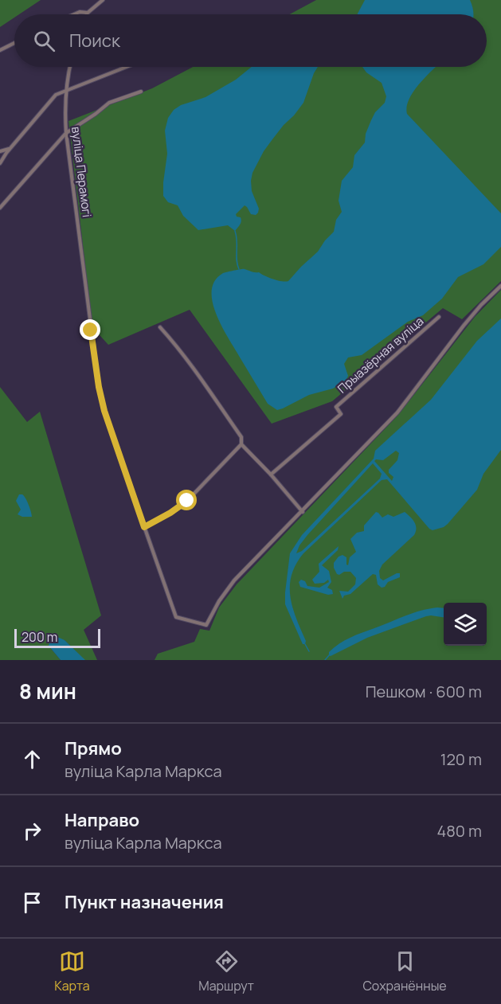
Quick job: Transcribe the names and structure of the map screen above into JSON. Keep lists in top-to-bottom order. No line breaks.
{"streets":{"street":["вуліца Перамогі","Прыазёрная вуліца"]},"scale_bar":"200 m","page":{"search":"Поиск","scale":"200 m","heading":["8 мин","Пешком · 600 m"],"list":[["Прямо","вуліца Карла Маркса","120 m"],["Направо","вуліца Карла Маркса","480 m"],"Пункт назначения"],"nav":["Карта","Маршрут","Сохранённые"]}}
